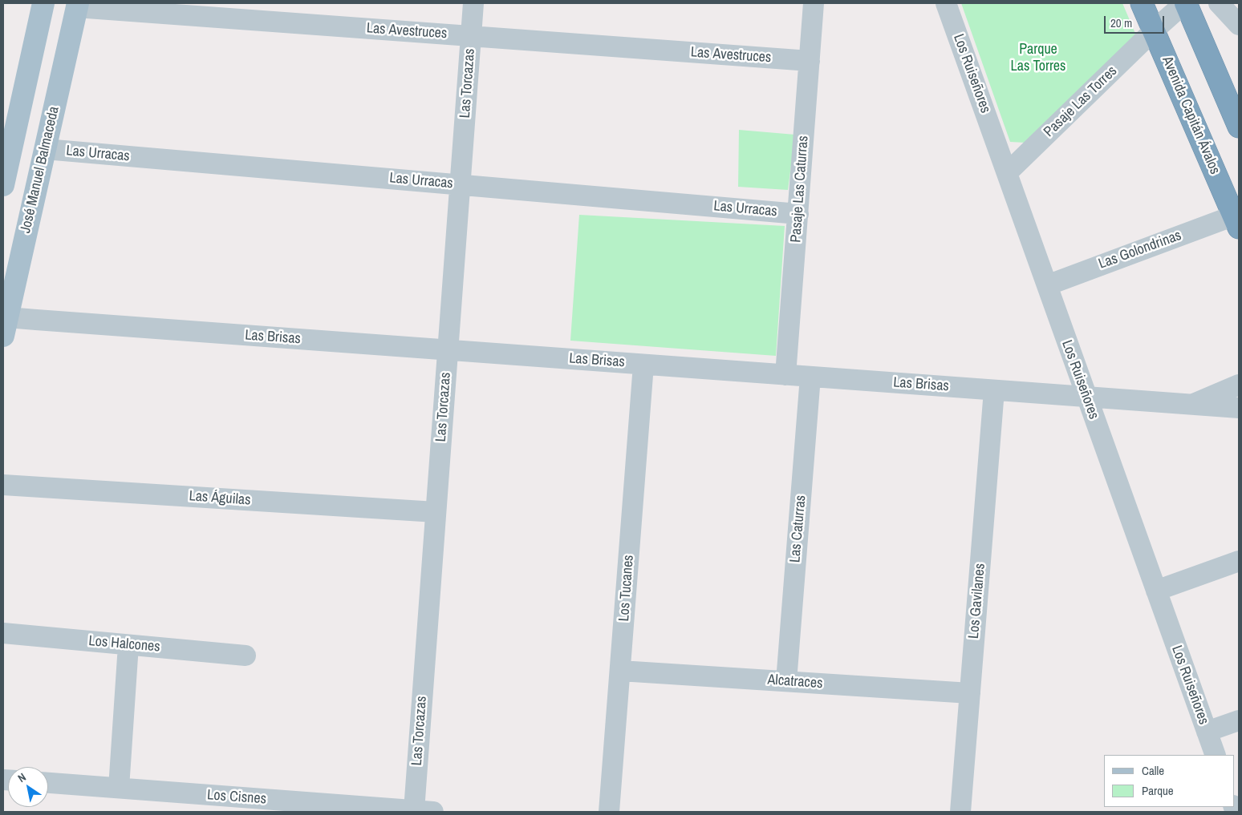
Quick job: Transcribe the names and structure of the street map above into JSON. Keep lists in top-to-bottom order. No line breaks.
{"streets":{"highway":["Avenida Capitán Ávalos"],"main road":["José Manuel Balmaceda"],"street":["Las Avestruces","Los Ruiseñores","Las Torcazas","Pasaje Las Torres","Las Urracas","Pasaje Las Caturras","Las Golondrinas","Las Brisas","Las Águilas","Las Caturras","Los Tucanes","Los Gavilanes","Los Halcones","Alcatraces","Los Cisnes"]},"crossings":[["Las Avestruces","Las Torcazas"],["Las Avestruces","José Manuel Balmaceda"],["Las Avestruces","Pasaje Las Caturras"],["Los Ruiseñores","Pasaje Las Torres"],["Los Ruiseñores","Las Golondrinas"],["Los Ruiseñores","Las Brisas"],["Las Torcazas","Las Urracas"],["Las Torcazas","Las Brisas"],["Las Torcazas","Las Águilas"],["Las Torcazas","Los Cisnes"],["Pasaje Las Torres","Avenida Capitán Ávalos"],["Avenida Capitán Ávalos","Las Golondrinas"],["Las Urracas","José Manuel Balmaceda"],["Las Urracas","Pasaje Las Caturras"],["José Manuel Balmaceda","Las Brisas"],["Pasaje Las Caturras","Las Brisas"],["Las Brisas","Las Caturras"],["Las Brisas","Los Tucanes"],["Las Brisas","Los Gavilanes"],["Las Caturras","Alcatraces"],["Los Tucanes","Alcatraces"],["Los Gavilanes","Alcatraces"]],"parks":["Parque Las Torres"],"legend":["Calle","Parque"],"scale_bar":"20 m","north":"top left"}
